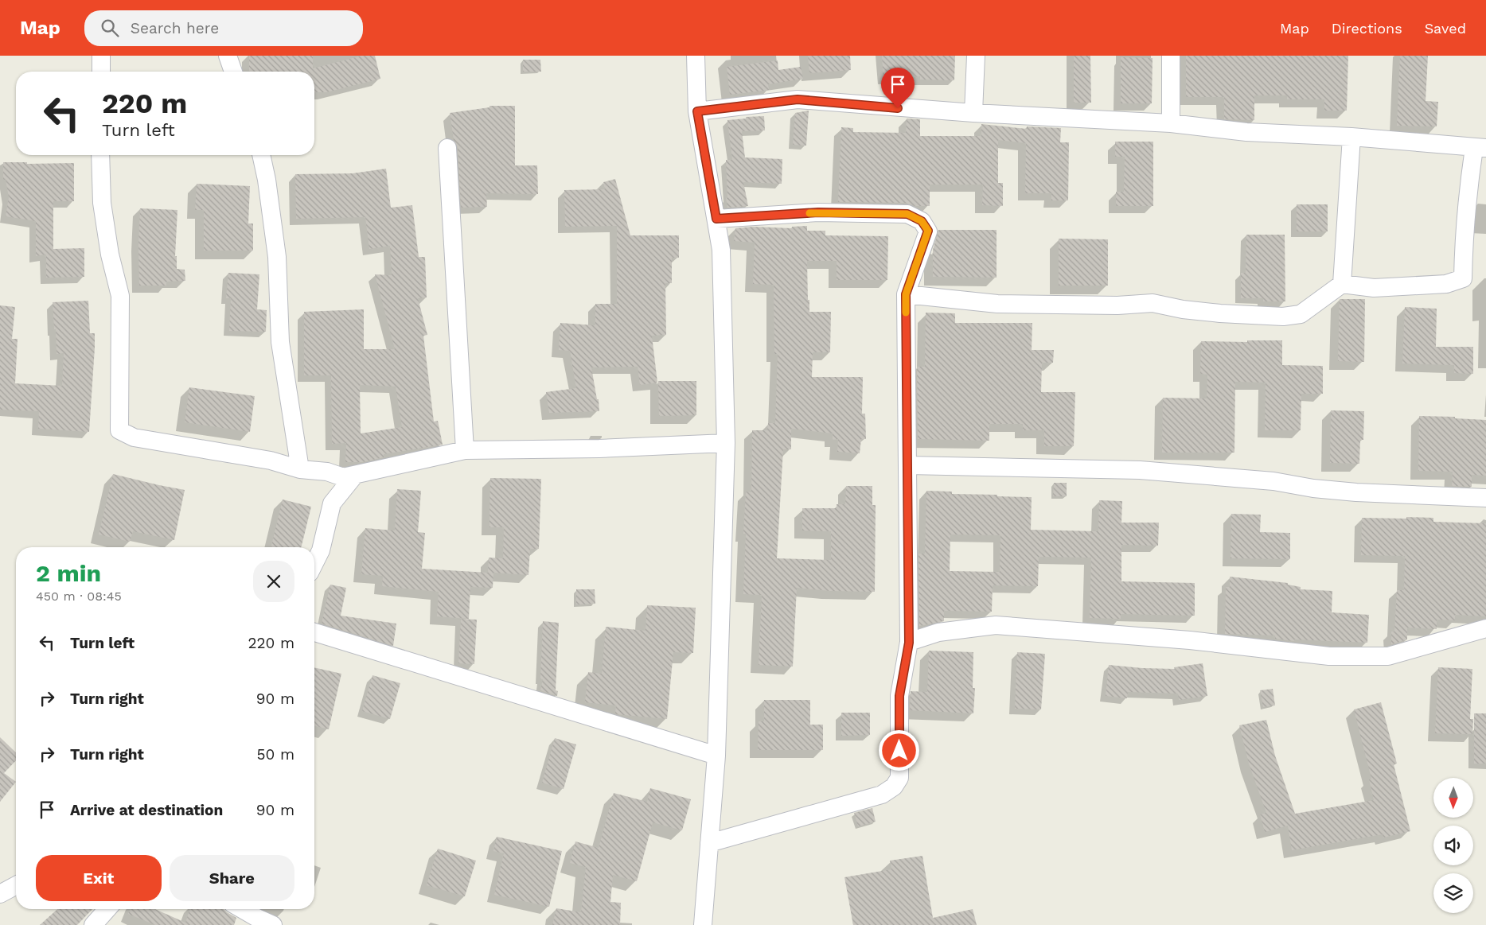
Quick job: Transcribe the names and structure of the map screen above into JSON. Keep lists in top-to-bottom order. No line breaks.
{"north":"bottom","page":{"header":"Map","search":"Search here","nav":["Map","Directions","Saved"],"turn":["220 m","Turn left"],"heading":["2 min","450 m · 08:45"],"list":[{"name":"Turn left","value":"220 m"},{"name":"Turn right","value":"90 m"},{"name":"Turn right","value":"50 m"},{"name":"Arrive at destination","value":"90 m"}],"buttons":["Exit","Share"]}}
